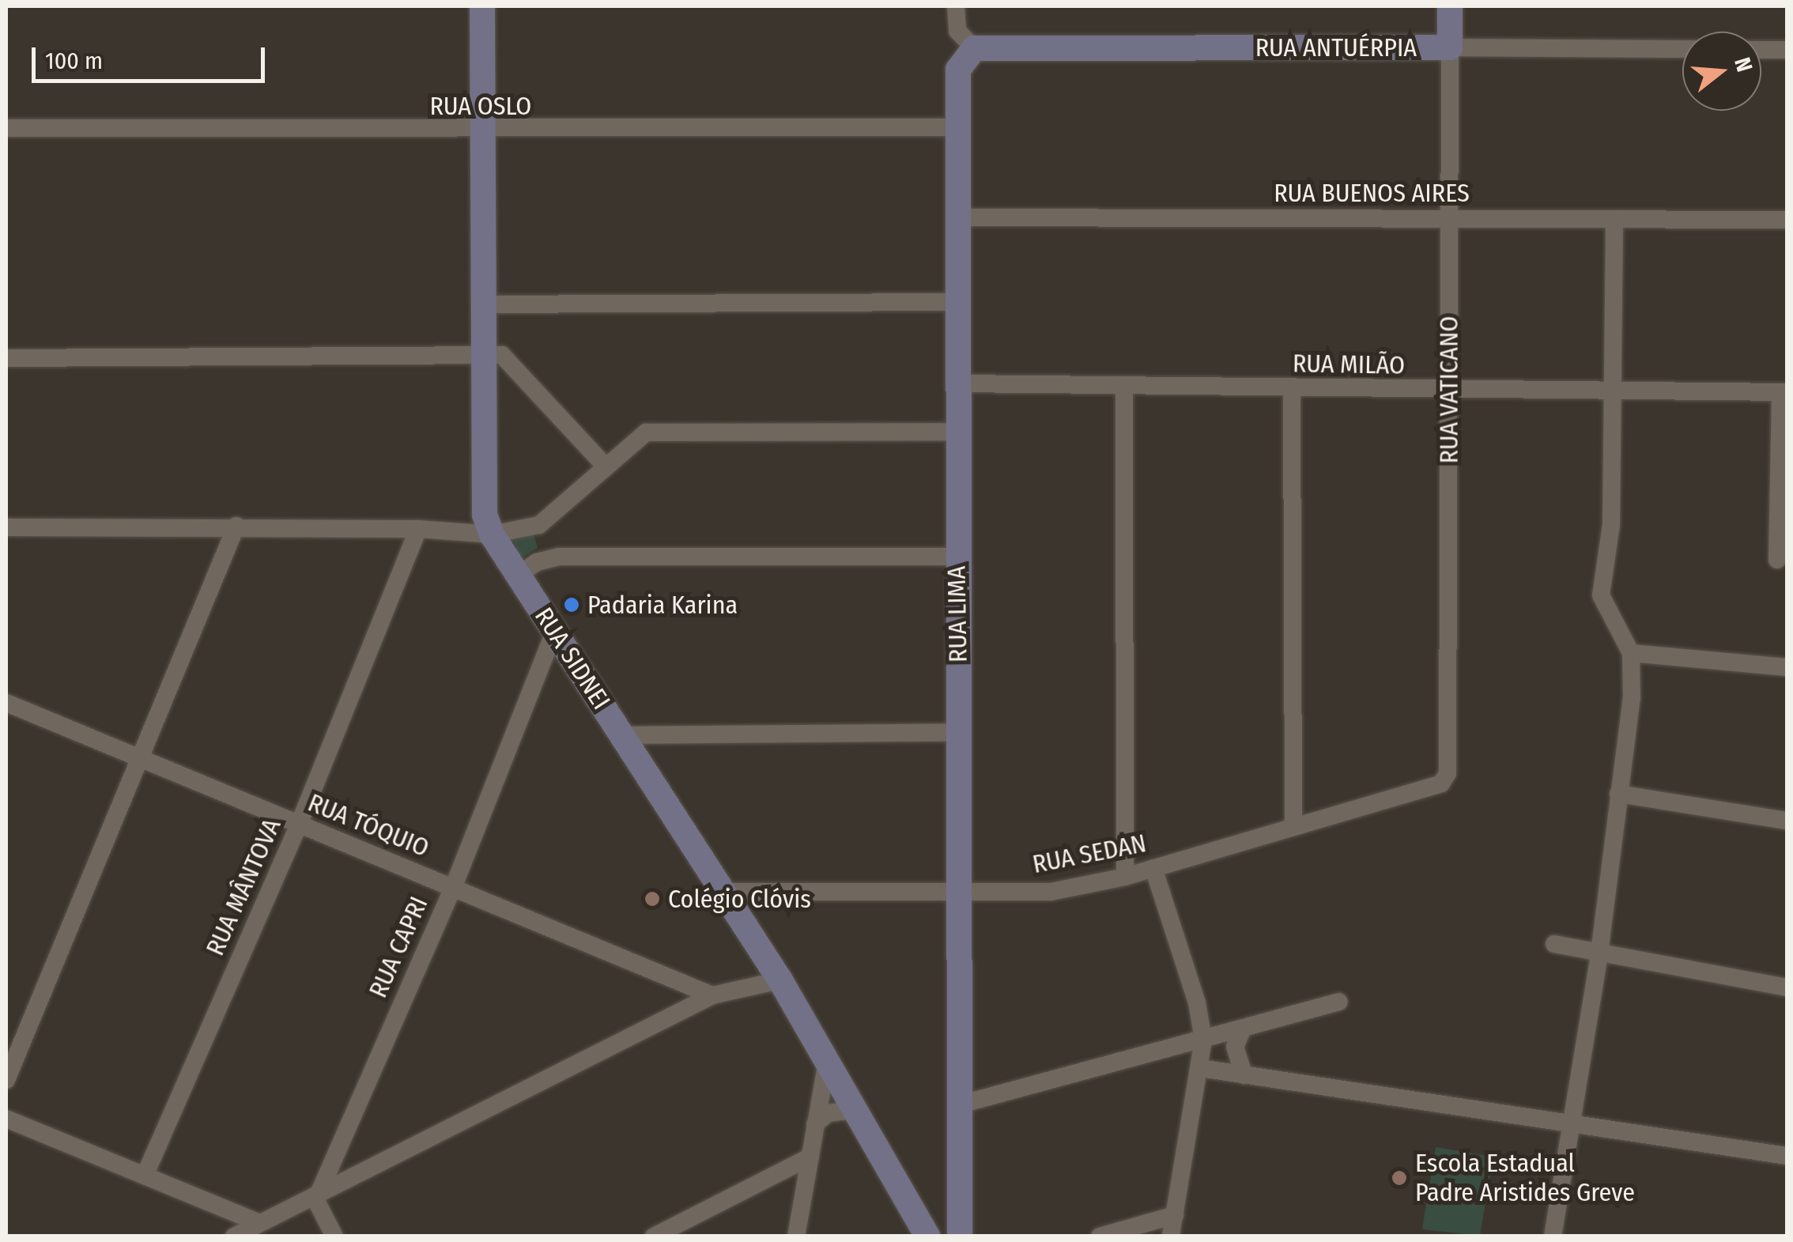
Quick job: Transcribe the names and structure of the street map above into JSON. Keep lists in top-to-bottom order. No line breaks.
{"streets":{"main road":["RUA ANTUÉRPIA","RUA VATICANO","RUA LIMA","RUA SIDNEI"],"street":["RUA OSLO","RUA BUENOS AIRES","RUA MILÃO","RUA TÓQUIO","RUA SEDAN","RUA MÂNTOVA","RUA CAPRI"]},"crossings":[["RUA ANTUÉRPIA","RUA VATICANO"],["RUA ANTUÉRPIA","RUA LIMA"],["RUA OSLO","RUA LIMA"],["RUA OSLO","RUA SIDNEI"],["RUA BUENOS AIRES","RUA VATICANO"],["RUA BUENOS AIRES","RUA LIMA"],["RUA MILÃO","RUA VATICANO"],["RUA MILÃO","RUA LIMA"],["RUA VATICANO","RUA SEDAN"],["RUA LIMA","RUA SEDAN"],["RUA SIDNEI","RUA SEDAN"],["RUA SIDNEI","RUA CAPRI"],["RUA TÓQUIO","RUA MÂNTOVA"],["RUA TÓQUIO","RUA CAPRI"]],"places":["Padaria Karina","Colégio Clóvis","Escola Estadual Padre Aristides Greve"],"scale_bar":"100 m","north":"right"}
